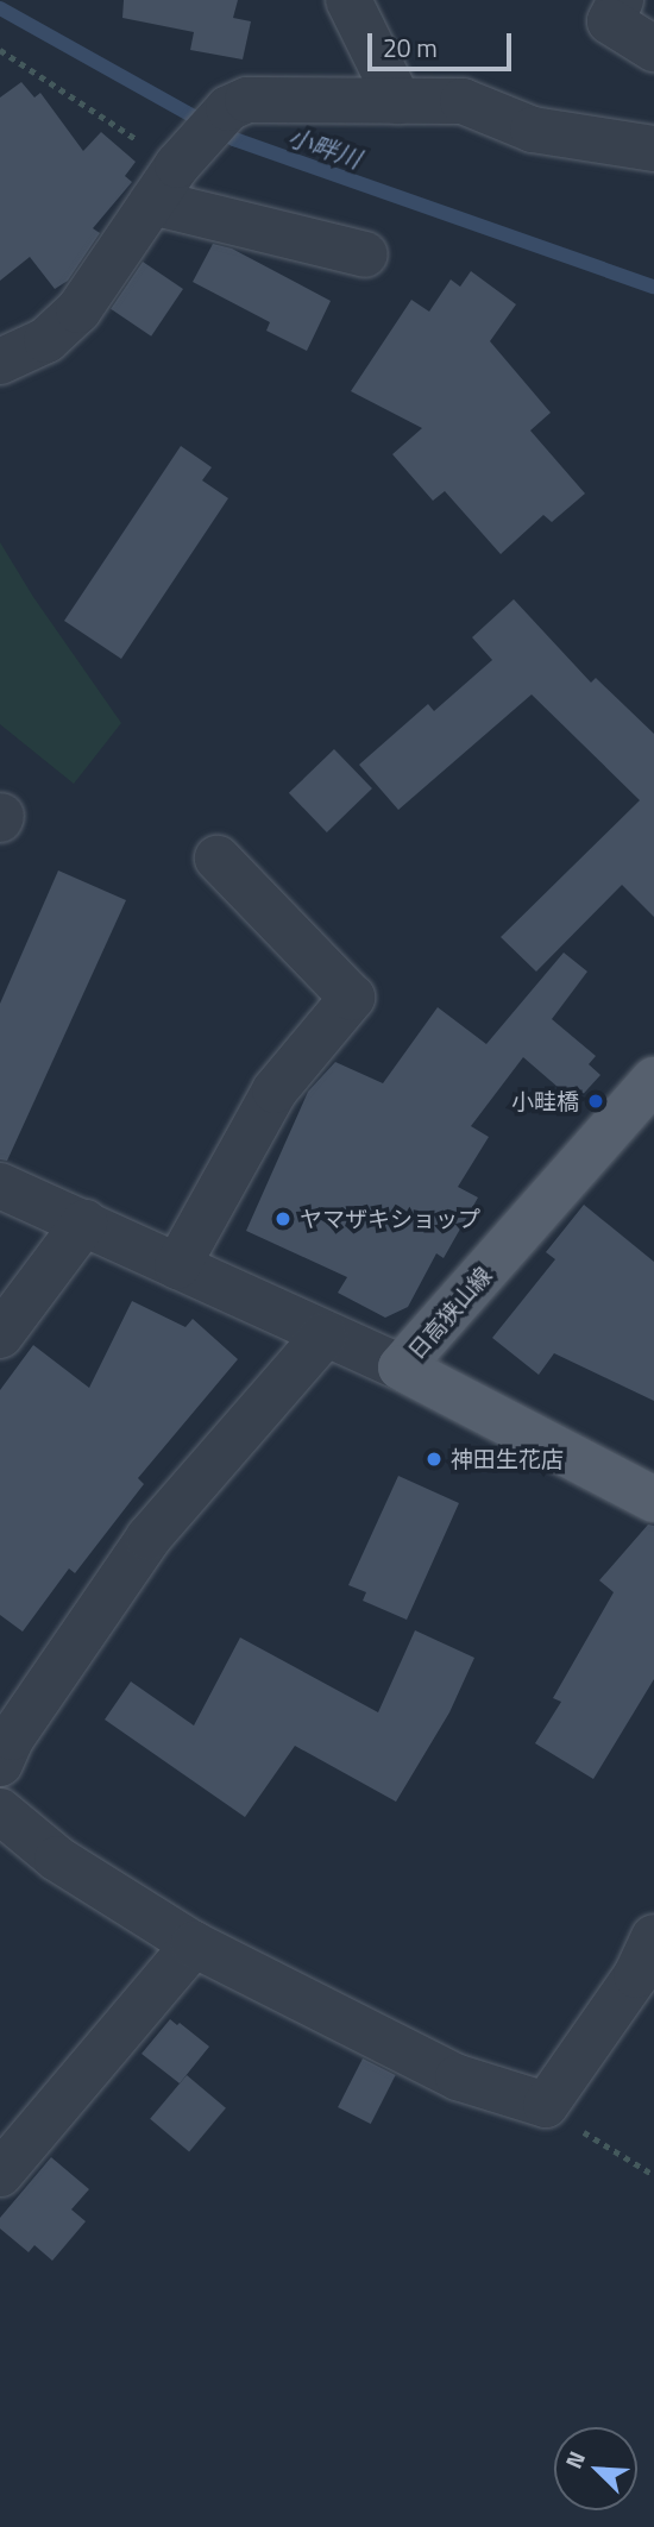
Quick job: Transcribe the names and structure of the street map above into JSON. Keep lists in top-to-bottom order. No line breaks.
{"streets":{"main road":["日高狭山線"]},"water":["小畔川"],"places":["小畦橋","ヤマザキショップ","神田生花店"],"scale_bar":"20 m","north":"top left"}
